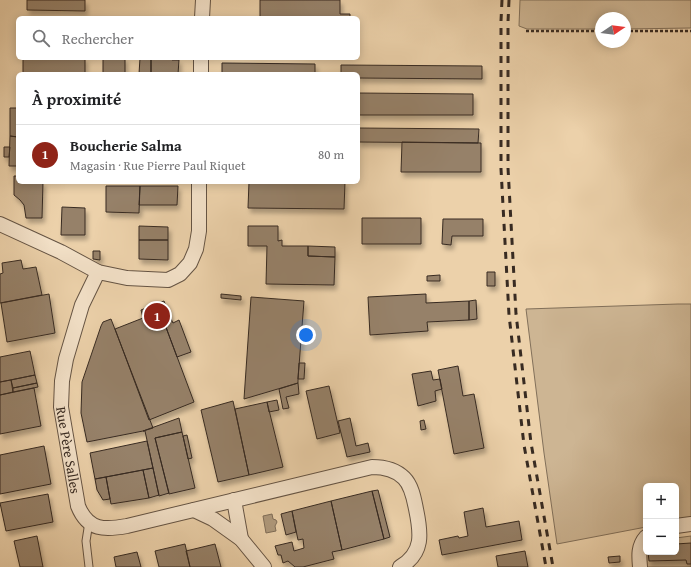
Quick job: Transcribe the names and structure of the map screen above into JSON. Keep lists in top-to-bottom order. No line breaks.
{"streets":{"street":["Rue Père Salles"]},"north":"right","page":{"search":"Rechercher","heading":"À proximité","list":[{"mark":"1","name":"Boucherie Salma","note":"Magasin · Rue Pierre Paul Riquet","value":"80 m"}],"pins":"1","map_buttons":["+","−"]}}
